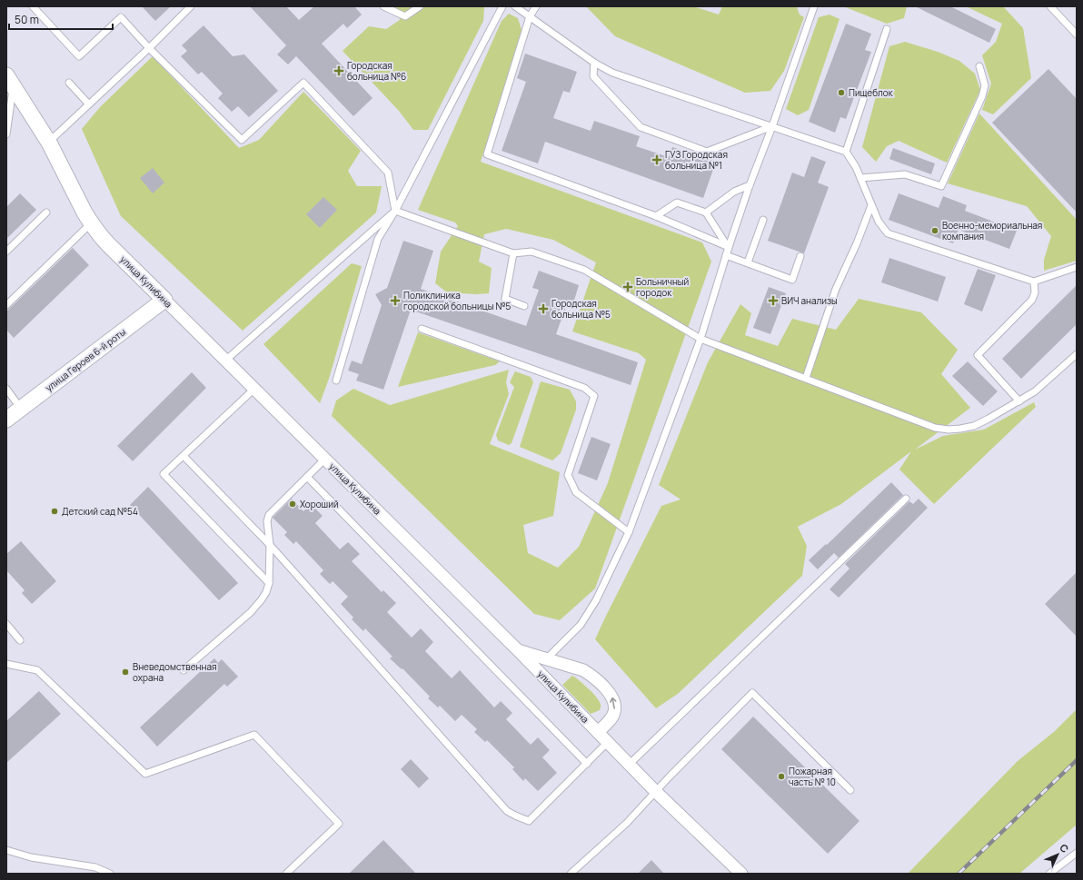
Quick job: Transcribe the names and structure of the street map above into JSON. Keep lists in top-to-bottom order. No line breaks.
{"streets":{"street":["улица Кулибина","улица Героев 6-й роты"]},"crossings":[["улица Кулибина","улица Героев 6-й роты"]],"places":{"health":["Городская больница №6","ГУЗ Городская больница №1","Больничный городок","Поликлиника городской больницы №5","ВИЧ анализы","Городская больница №5"],"other":["Пищеблок","Военно-мемориальная компания","Хороший","Детский сад №54","Вневедомственная охрана","Пожарная часть № 10"]},"scale_bar":"50 m","north":"top right"}
